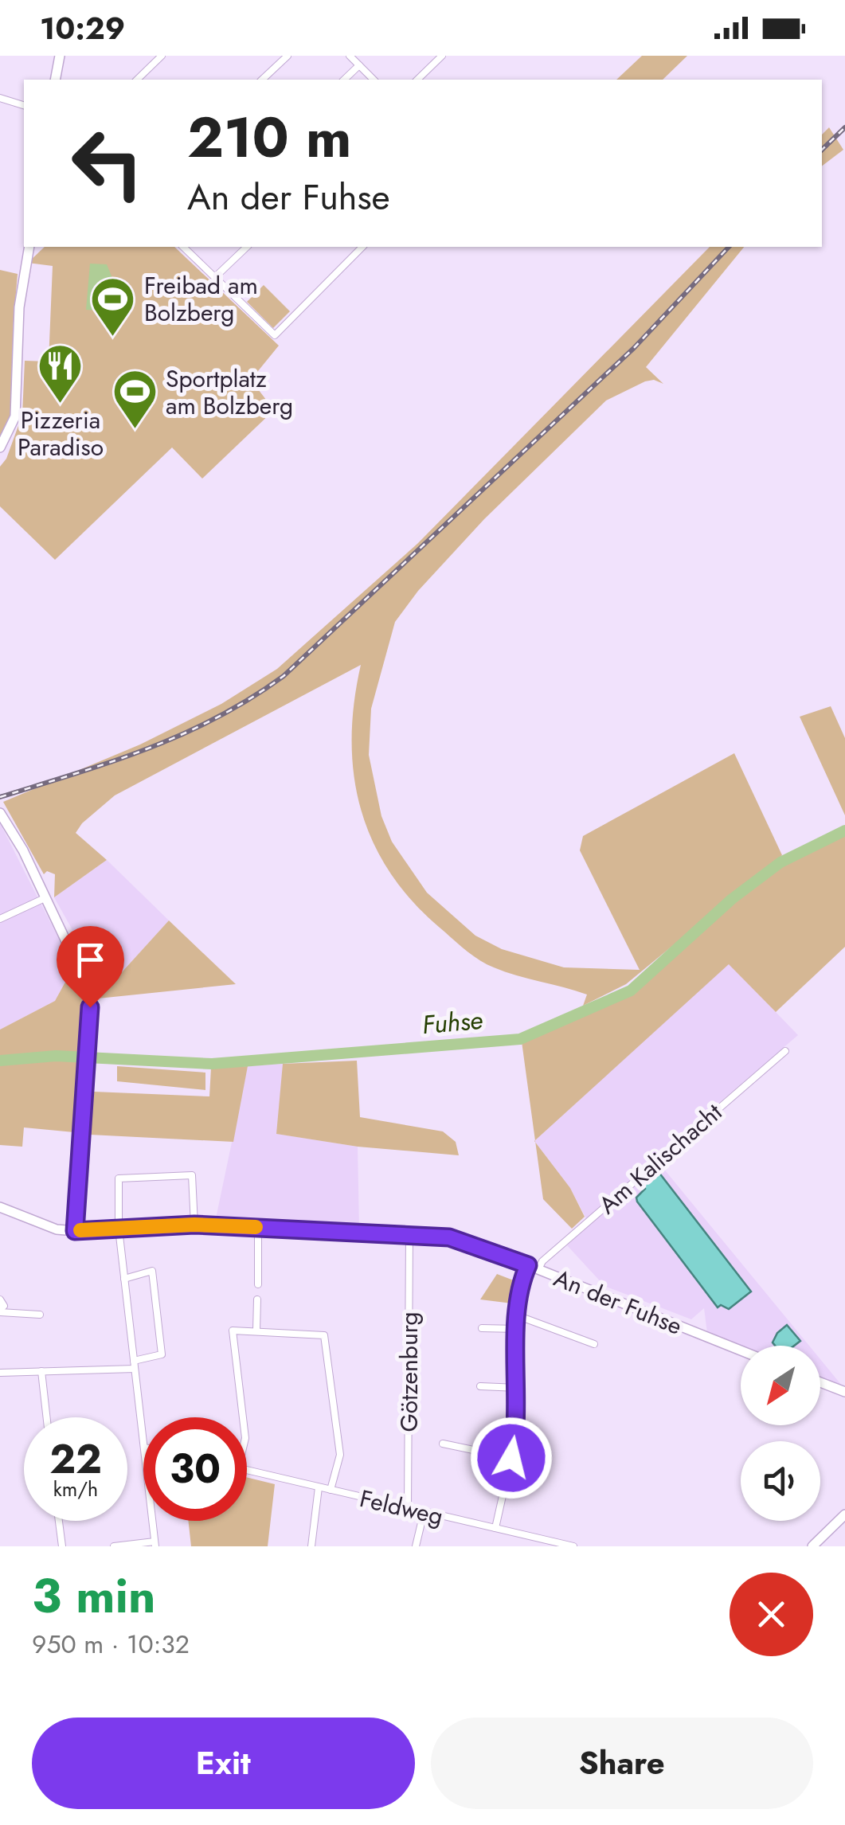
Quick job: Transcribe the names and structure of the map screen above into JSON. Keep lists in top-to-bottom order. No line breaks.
{"streets":{"street":["Am Kalischacht","An der Fuhse","Götzenburg","Feldweg"]},"crossings":[["Am Kalischacht","An der Fuhse"],["An der Fuhse","Götzenburg"],["Götzenburg","Feldweg"]],"water":["Fuhse"],"places":{"sports":["Freibad am Bolzberg","Sportplatz am Bolzberg"],"restaurant":["Pizzeria Paradiso"]},"north":"bottom left","page":{"status":"10:29","turn":["210 m","An der Fuhse"],"speed":"22 km/h","limit":"30","heading":["3 min","950 m · 10:32"],"buttons":["Exit","Share"]}}
